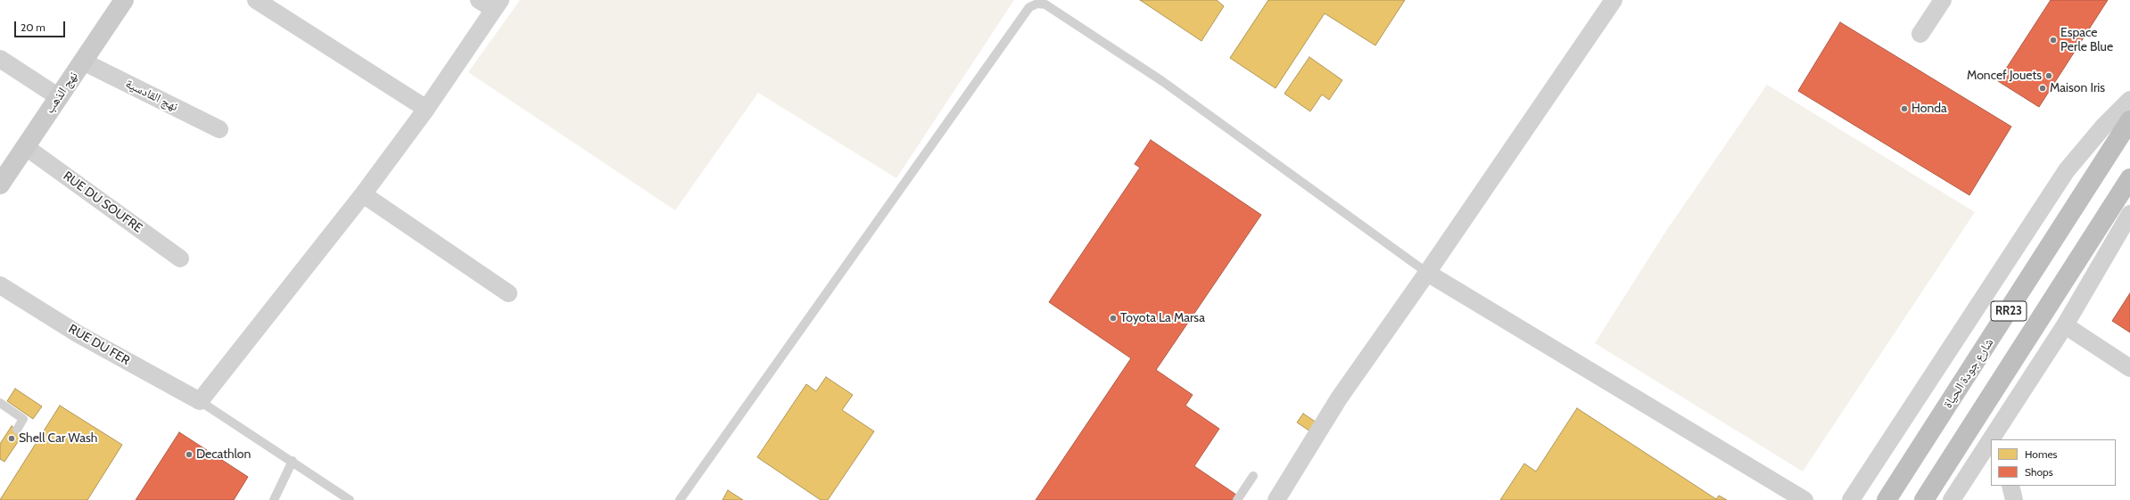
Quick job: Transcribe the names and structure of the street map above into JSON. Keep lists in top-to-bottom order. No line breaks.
{"streets":{"highway":["RR23","شارع جودة الحياة"],"street":["نهج الذهب","نهج القادسية","RUE DU SOUFRE","RUE DU FER"]},"crossings":[["نهج الذهب","نهج القادسية"],["نهج الذهب","RUE DU SOUFRE"]],"places":["Espace Perle Blue","Moncef Jouets","Maison Iris","Honda","Toyota La Marsa","Shell Car Wash","Decathlon"],"legend":["Homes","Shops"],"scale_bar":"20 m"}
